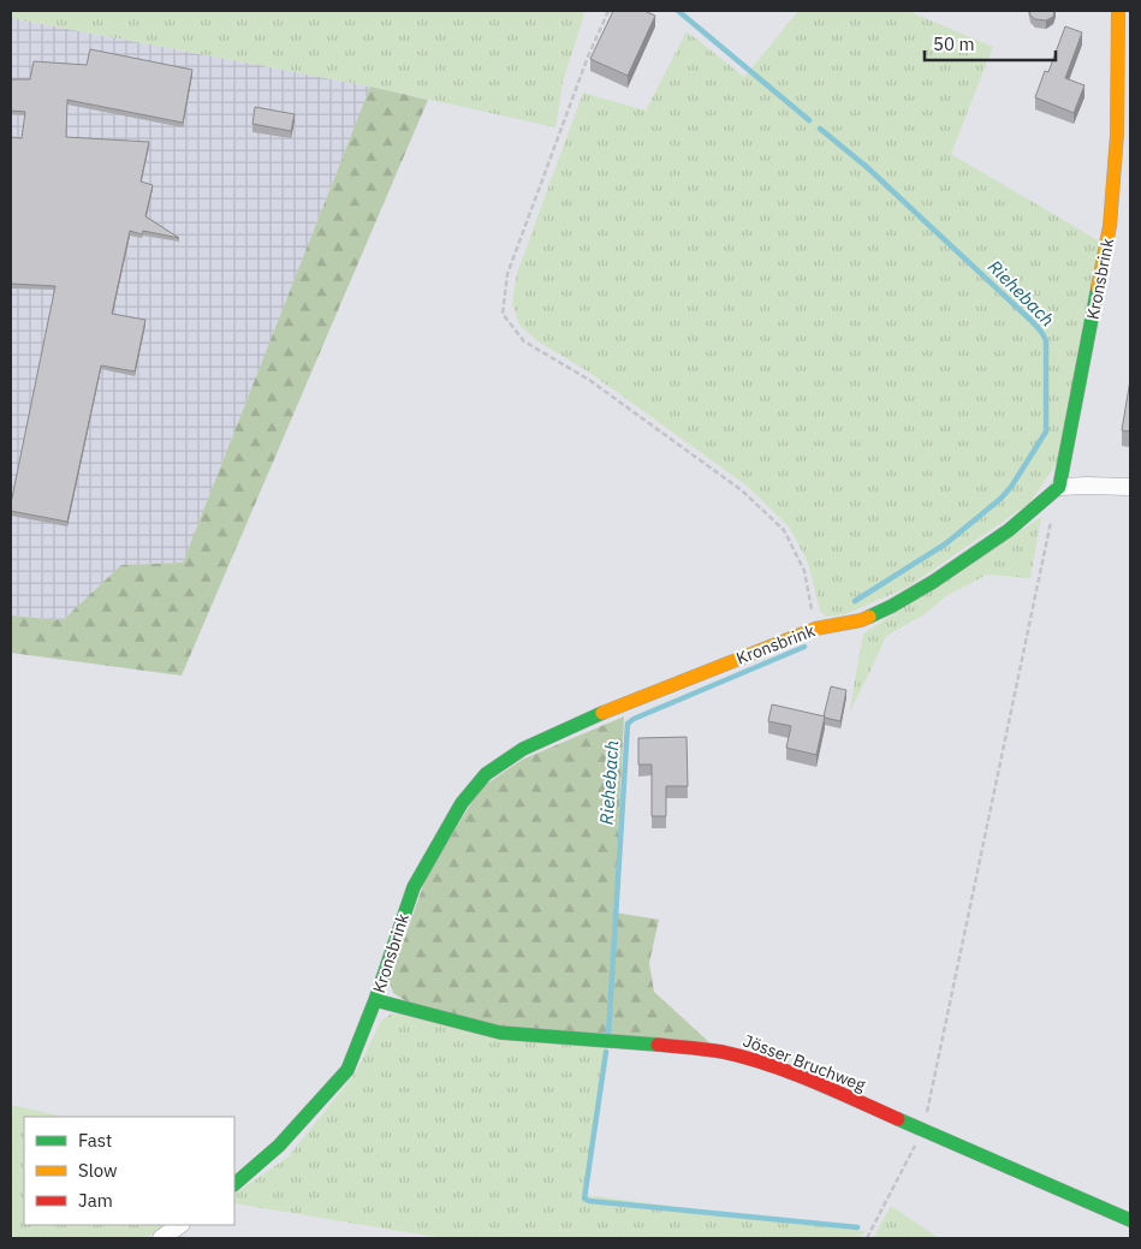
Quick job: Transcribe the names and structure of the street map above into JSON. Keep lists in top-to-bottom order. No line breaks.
{"streets":{"street":["Kronsbrink","Jösser Bruchweg"]},"crossings":[["Kronsbrink","Jösser Bruchweg"]],"water":["Riehebach"],"legend":["Fast","Slow","Jam"],"scale_bar":"50 m"}
